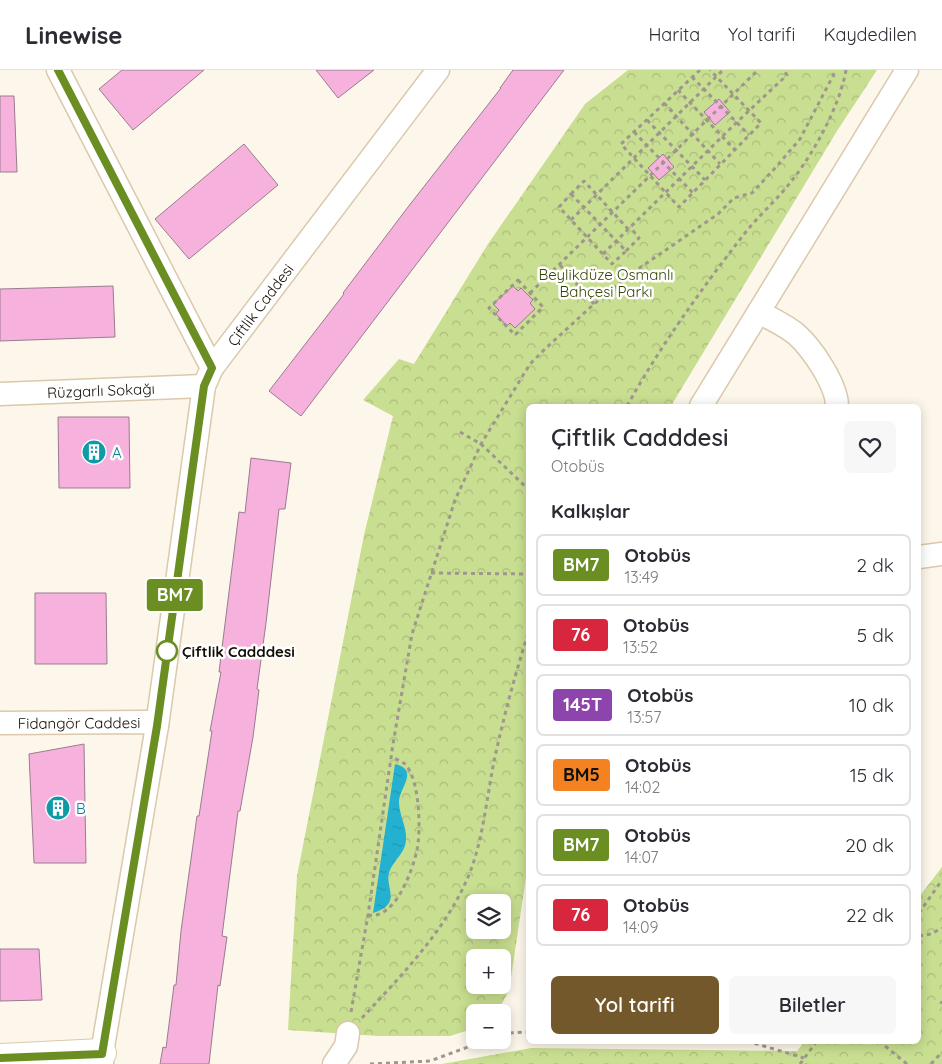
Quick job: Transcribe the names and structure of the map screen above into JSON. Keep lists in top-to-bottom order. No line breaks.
{"streets":{"street":["Çiftlik Caddesi","Rüzgarlı Sokağı","Fidangör Caddesi"]},"crossings":[["Çiftlik Caddesi","Rüzgarlı Sokağı"],["Çiftlik Caddesi","Fidangör Caddesi"]],"parks":["Beylikdüze Osmanlı Bahçesi Parkı"],"places":{"building":["A","B"],"other":["Çiftlik Cadddesi"]},"lines":["bus line BM7"],"page":{"header":"Linewise","nav":["Harita","Yol tarifi","Kaydedilen"],"on_map":"BM7","heading":[["Çiftlik Cadddesi","Otobüs"],"Kalkışlar"],"list":[{"mark":"BM7","name":"Otobüs","note":"13:49","value":"2 dk"},{"mark":"76","name":"Otobüs","note":"13:52","value":"5 dk"},{"mark":"145T","name":"Otobüs","note":"13:57","value":"10 dk"},{"mark":"BM5","name":"Otobüs","note":"14:02","value":"15 dk"},{"mark":"BM7","name":"Otobüs","note":"14:07","value":"20 dk"},{"mark":"76","name":"Otobüs","note":"14:09","value":"22 dk"}],"map_buttons":["+","−"],"buttons":["Yol tarifi","Biletler"]}}
